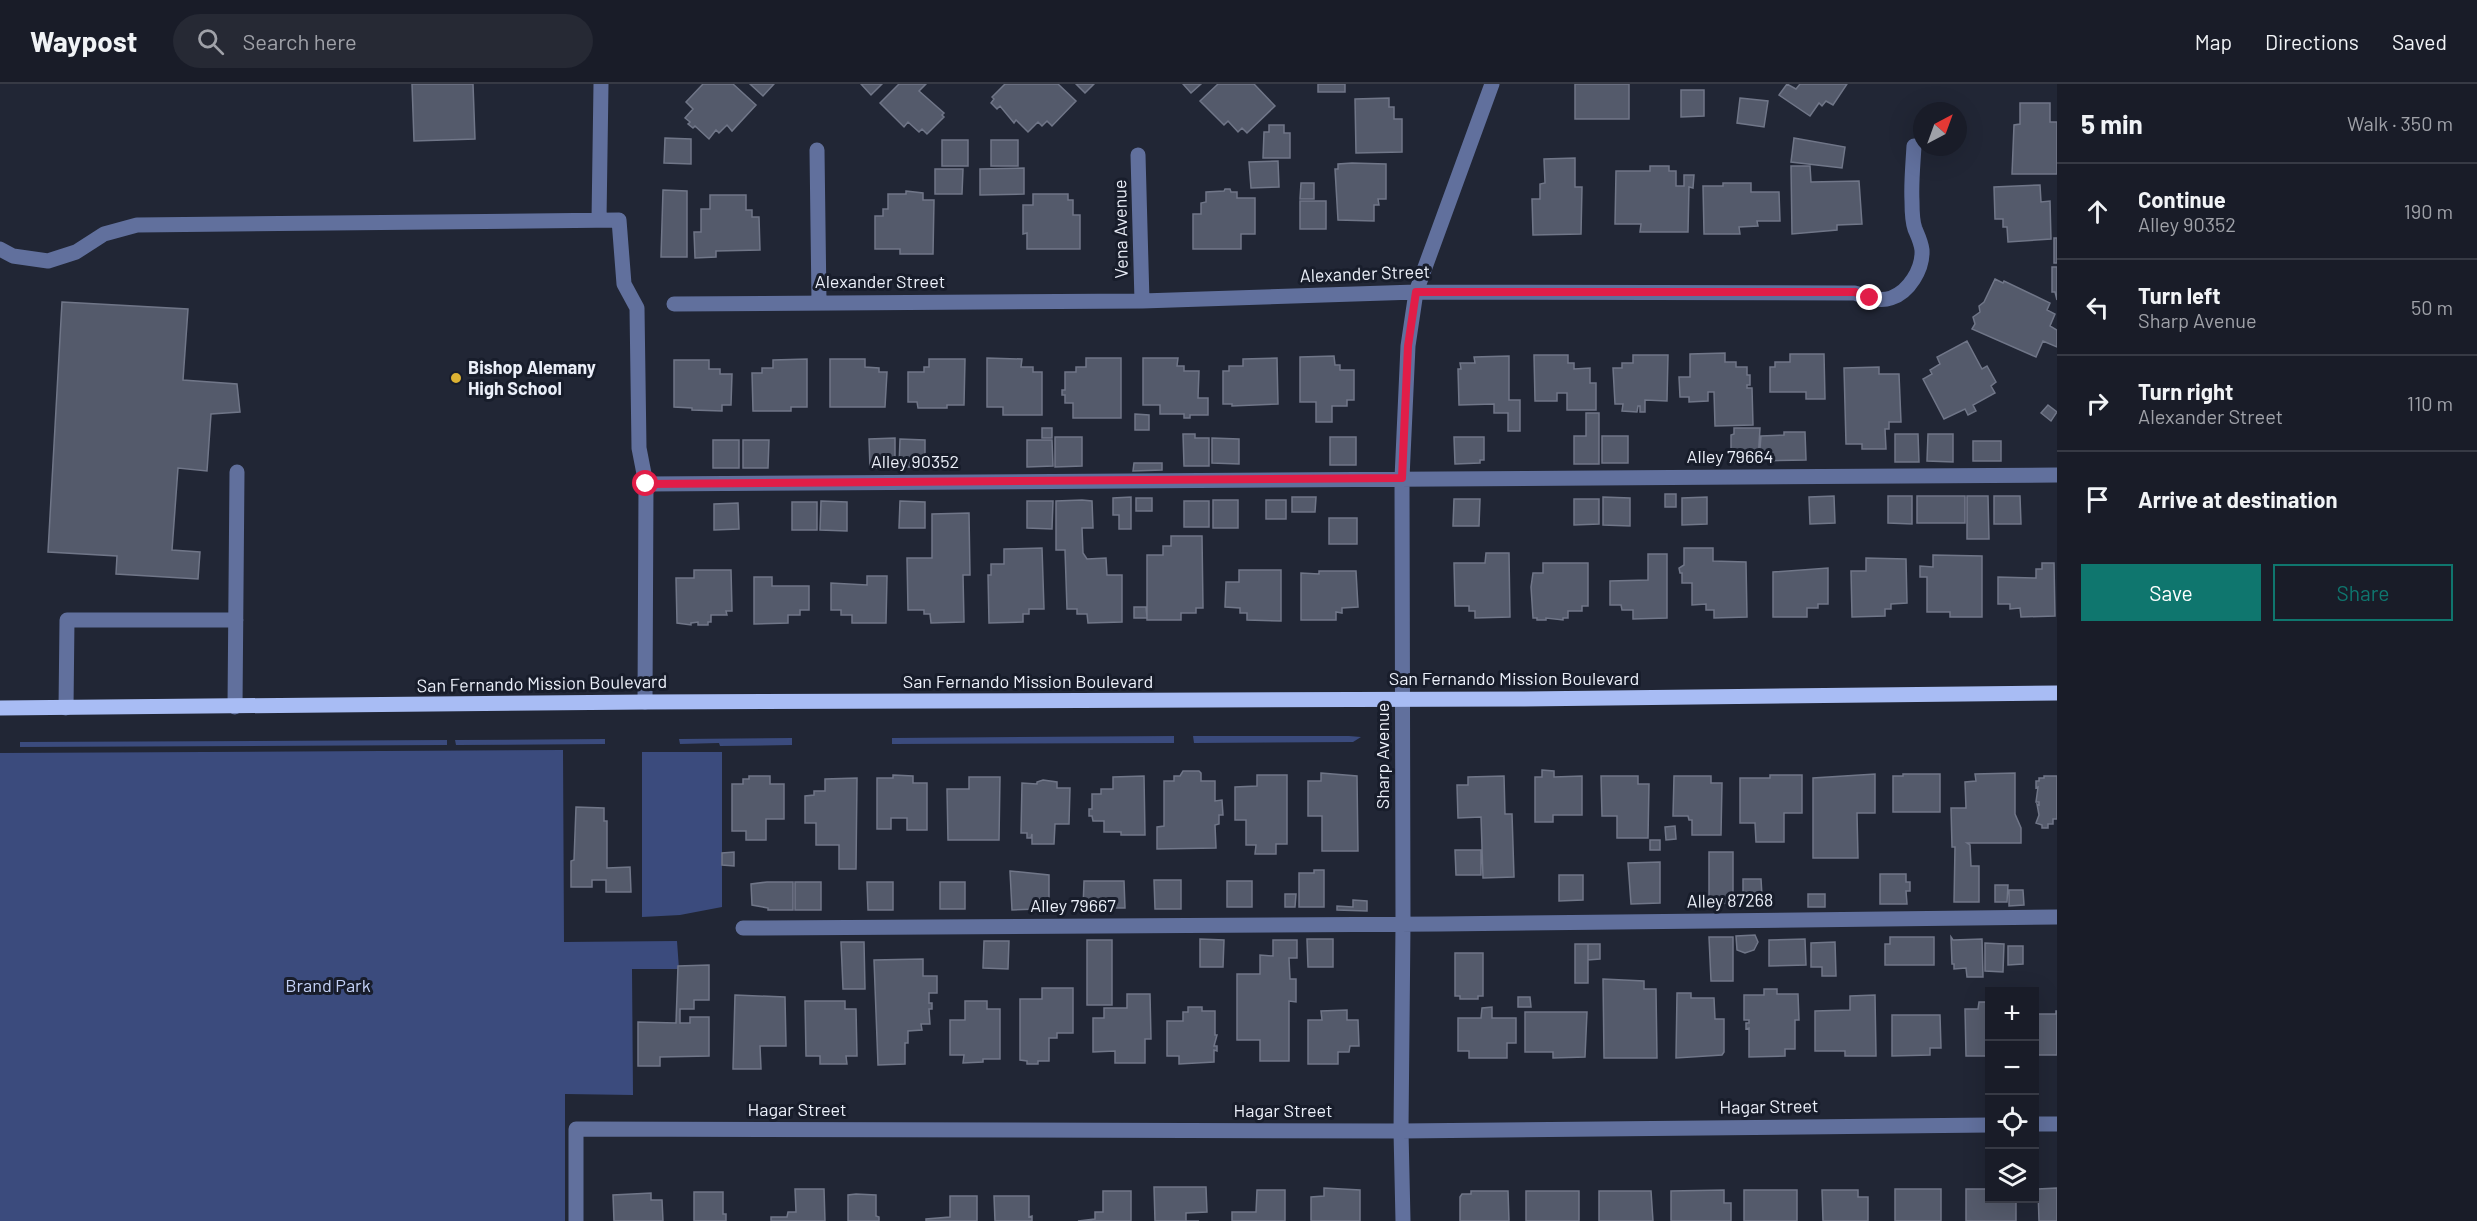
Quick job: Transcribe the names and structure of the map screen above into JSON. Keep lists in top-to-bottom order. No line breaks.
{"streets":{"main road":["San Fernando Mission Boulevard"],"street":["Vena Avenue","Alexander Street","Alley 79664","Alley 90352","Sharp Avenue","Alley 87268","Alley 79667","Hagar Street"]},"crossings":[["Vena Avenue","Alexander Street"],["Alexander Street","Sharp Avenue"],["Alley 79664","Alley 90352"],["Alley 79664","Sharp Avenue"],["Alley 90352","Sharp Avenue"],["San Fernando Mission Boulevard","Sharp Avenue"],["Sharp Avenue","Alley 87268"],["Sharp Avenue","Alley 79667"],["Sharp Avenue","Hagar Street"],["Alley 87268","Alley 79667"]],"parks":["Brand Park"],"places":["Bishop Alemany High School"],"north":"top right","page":{"header":"Waypost","search":"Search here","nav":["Map","Directions","Saved"],"heading":["5 min","Walk · 350 m"],"list":[["Continue","Alley 90352","190 m"],["Turn left","Sharp Avenue","50 m"],["Turn right","Alexander Street","110 m"],"Arrive at destination"],"buttons":["Save","Share"],"map_buttons":["+","−"]}}
